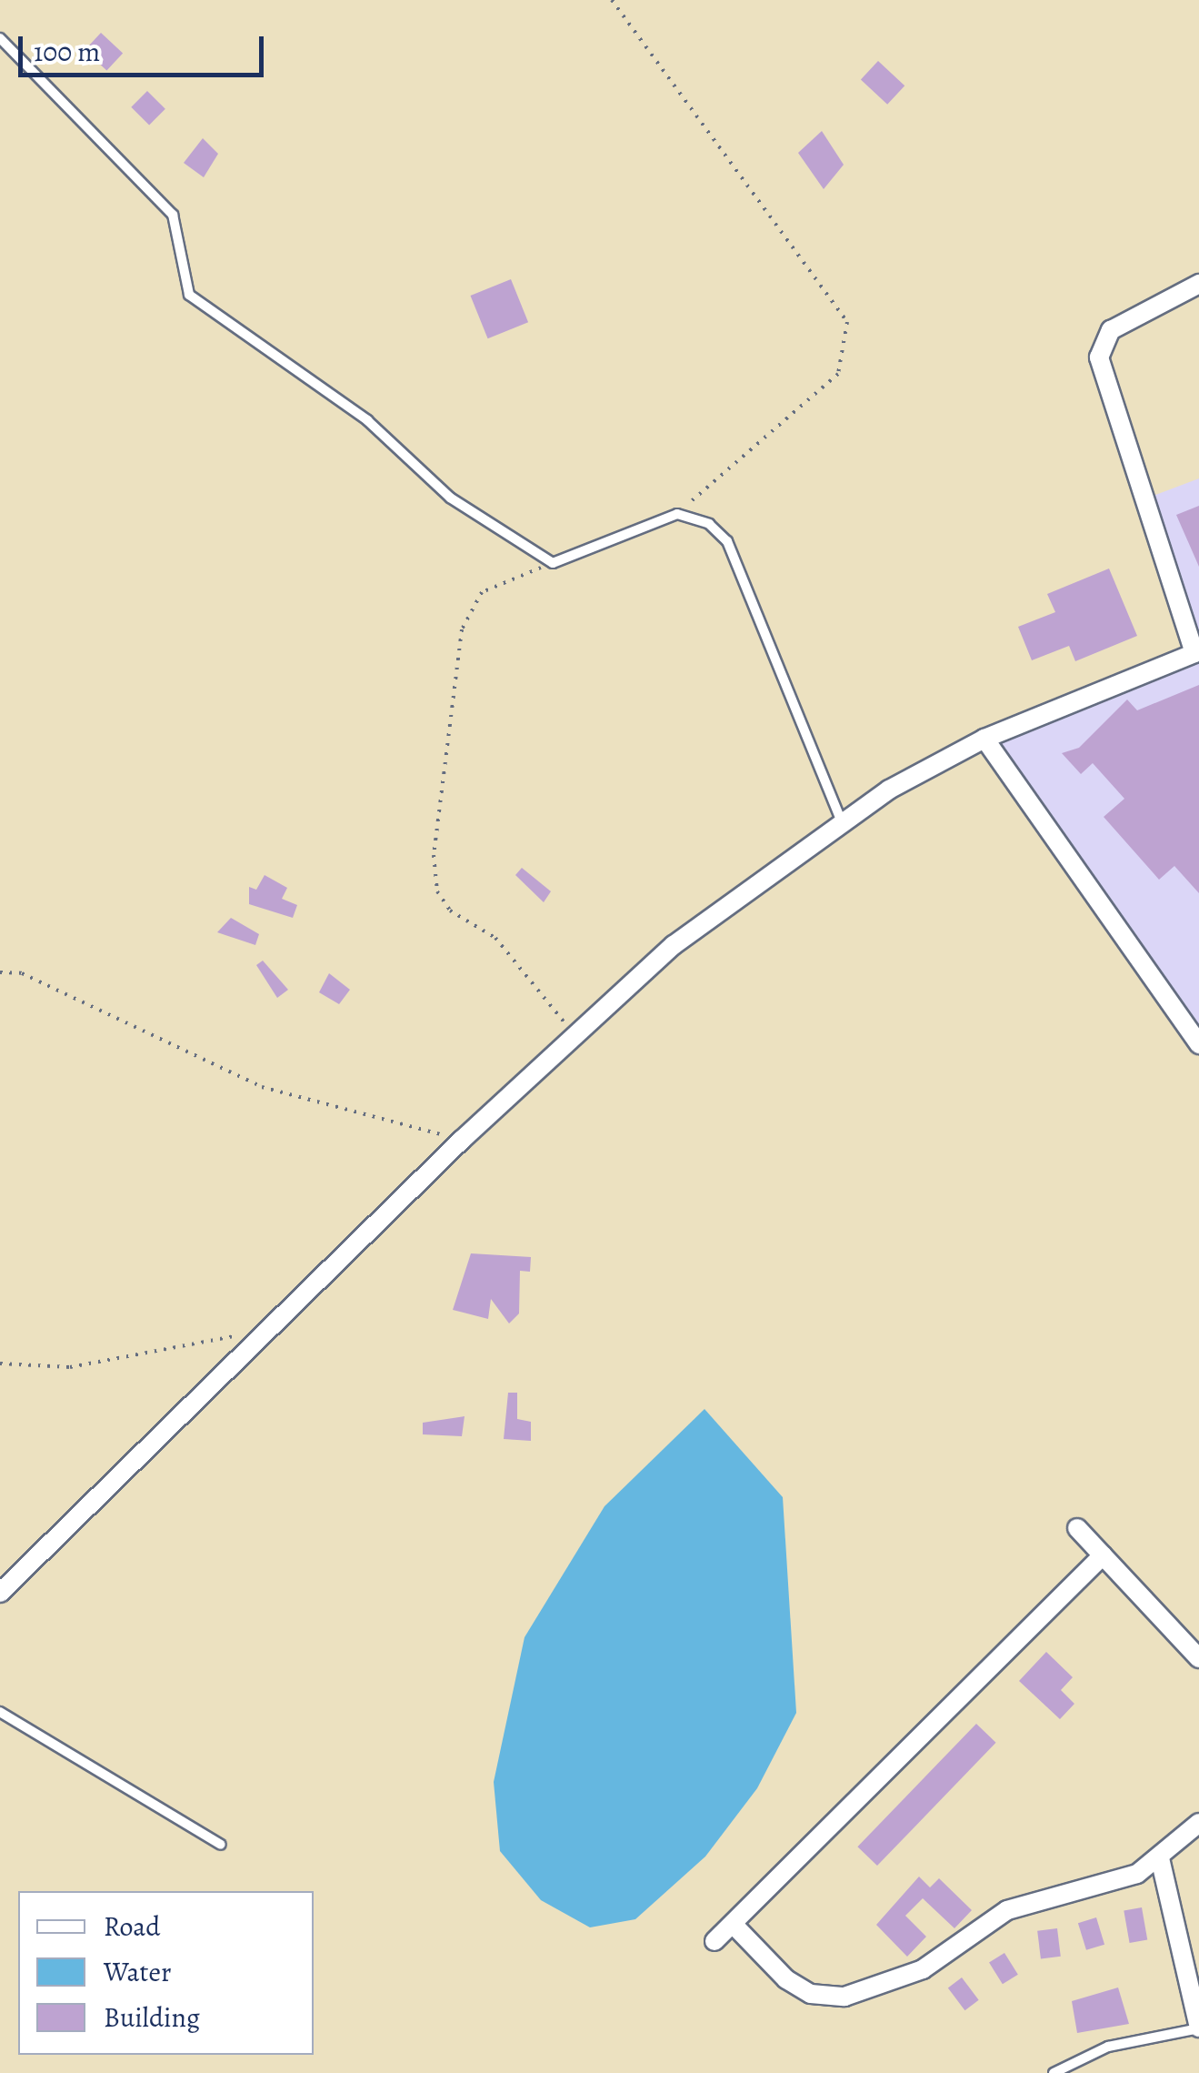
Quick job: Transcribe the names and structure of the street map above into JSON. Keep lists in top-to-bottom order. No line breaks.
{"legend":["Road","Water","Building"],"scale_bar":"100 m"}
